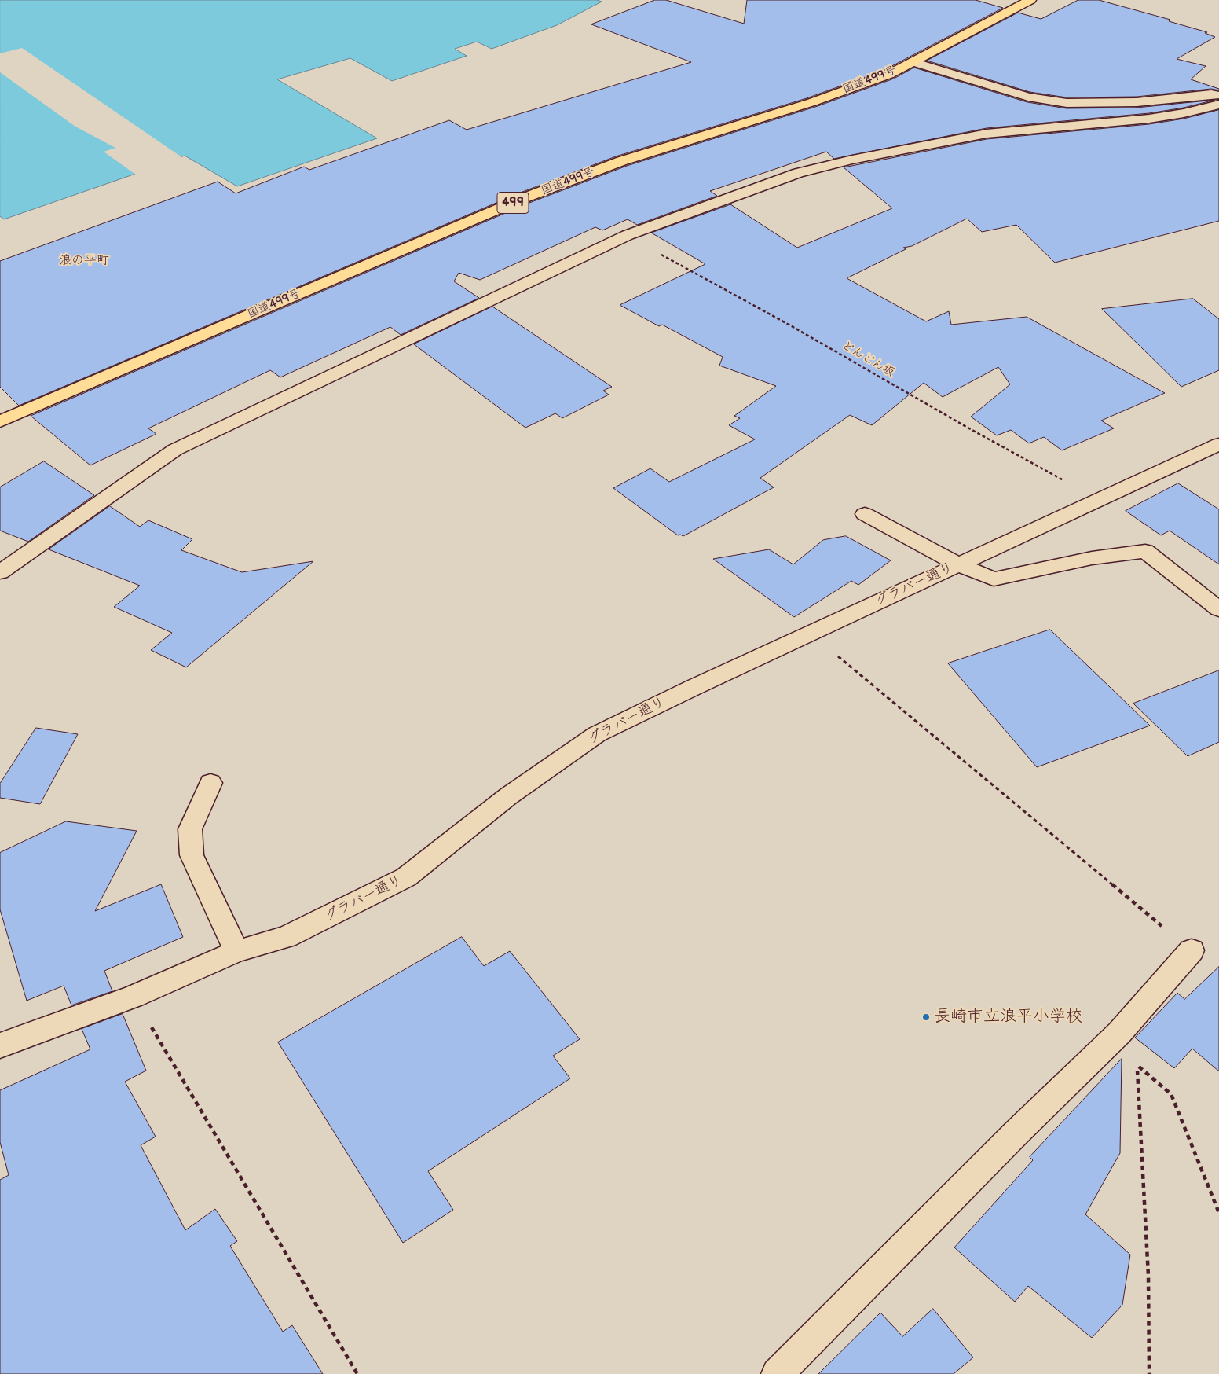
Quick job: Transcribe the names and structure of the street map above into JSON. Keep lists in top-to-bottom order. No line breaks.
{"streets":{"highway":["国道499号","499"],"street":["グラバー通り"],"path":["どんどん坂"]},"crossings":[["どんどん坂","グラバー通り"]],"districts":["浪の平町"],"places":["長崎市立浪平小学校"]}
